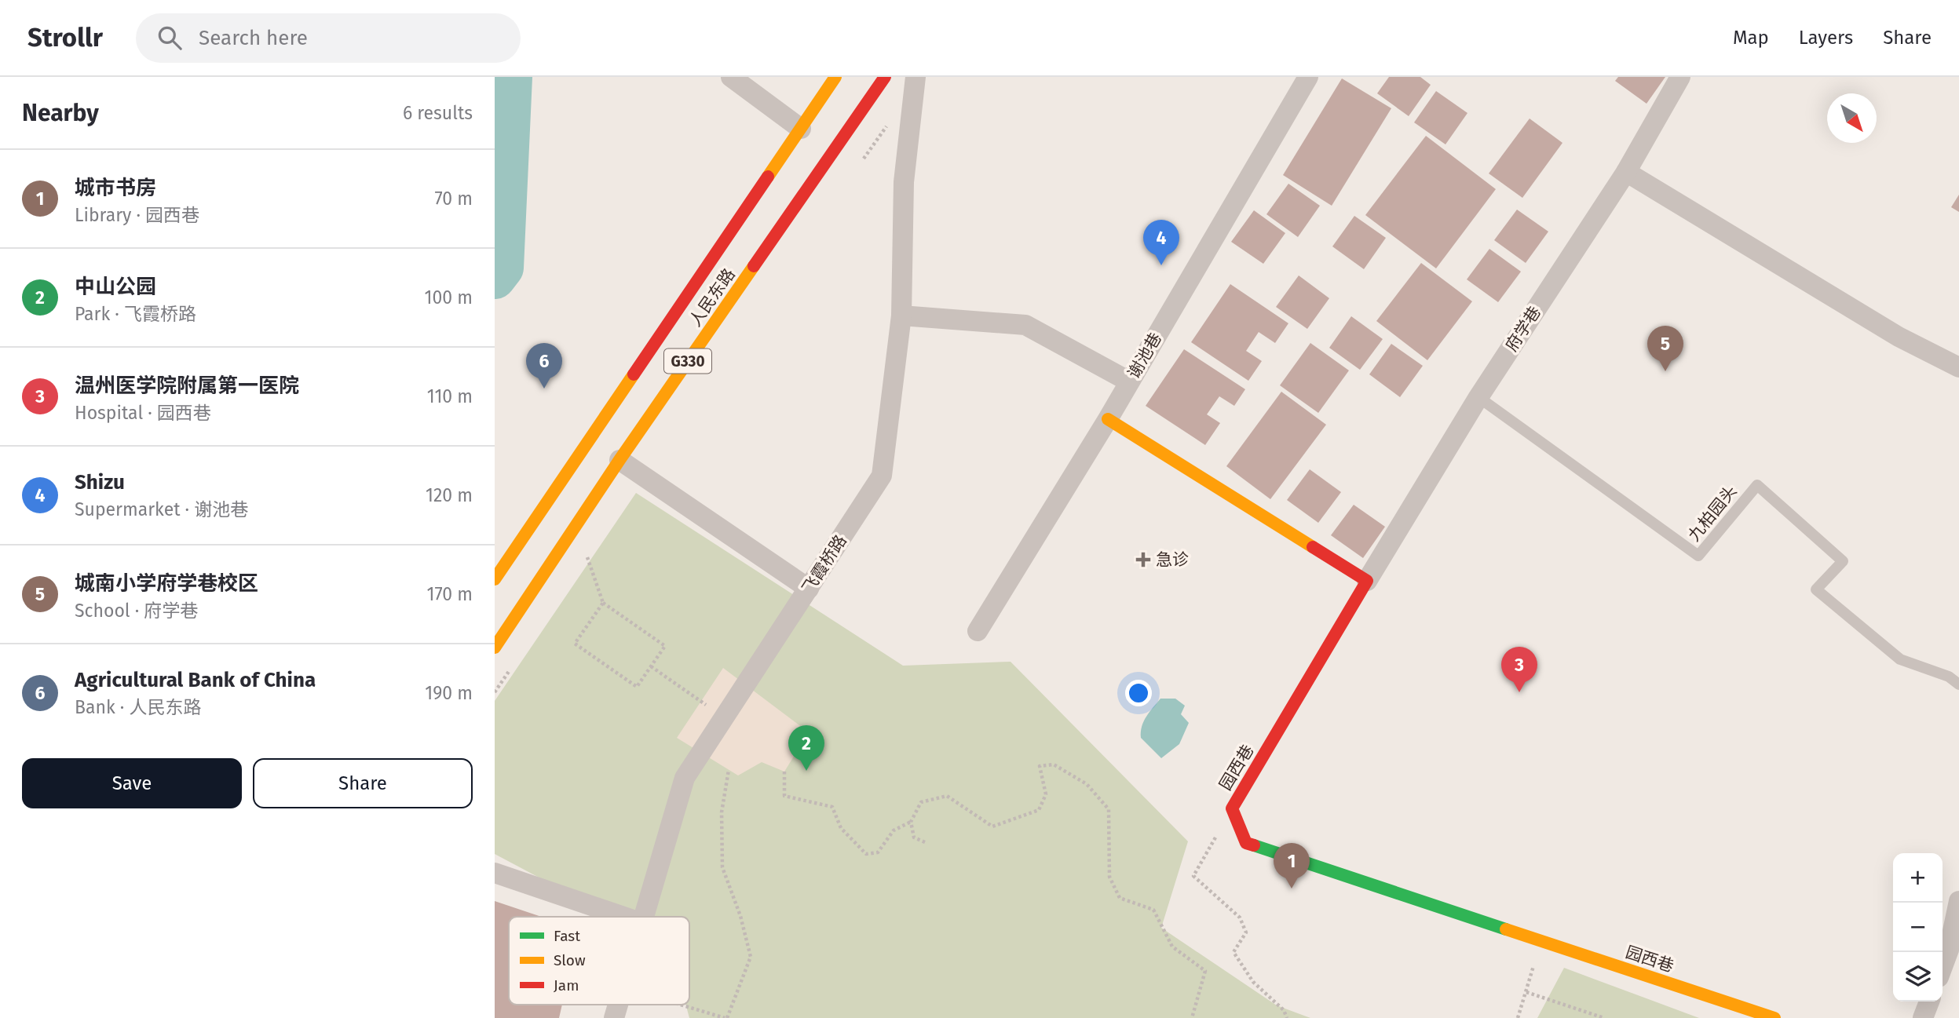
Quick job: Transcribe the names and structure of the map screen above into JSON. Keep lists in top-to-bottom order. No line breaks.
{"streets":{"main road":["人民东路","G330","园西巷"],"street":["府学巷","谢池巷","飞霞桥路"],"lane":["九柏园头"]},"crossings":[["府学巷","九柏园头"],["府学巷","园西巷"]],"places":{"health":["急诊"]},"legend":["Fast","Slow","Jam"],"north":"bottom right","page":{"header":"Strollr","search":"Search here","nav":["Map","Layers","Share"],"heading":["Nearby","6 results"],"list":[{"mark":"1","name":"城市书房","note":"Library · 园西巷","value":"70 m"},{"mark":"2","name":"中山公园","note":"Park · 飞霞桥路","value":"100 m"},{"mark":"3","name":"温州医学院附属第一医院","note":"Hospital · 园西巷","value":"110 m"},{"mark":"4","name":"Shizu","note":"Supermarket · 谢池巷","value":"120 m"},{"mark":"5","name":"城南小学府学巷校区","note":"School · 府学巷","value":"170 m"},{"mark":"6","name":"Agricultural Bank of China","note":"Bank · 人民东路","value":"190 m"}],"pins":["4","5","6","3","2","1"],"buttons":["Save","Share"],"map_buttons":["+","−"]}}
